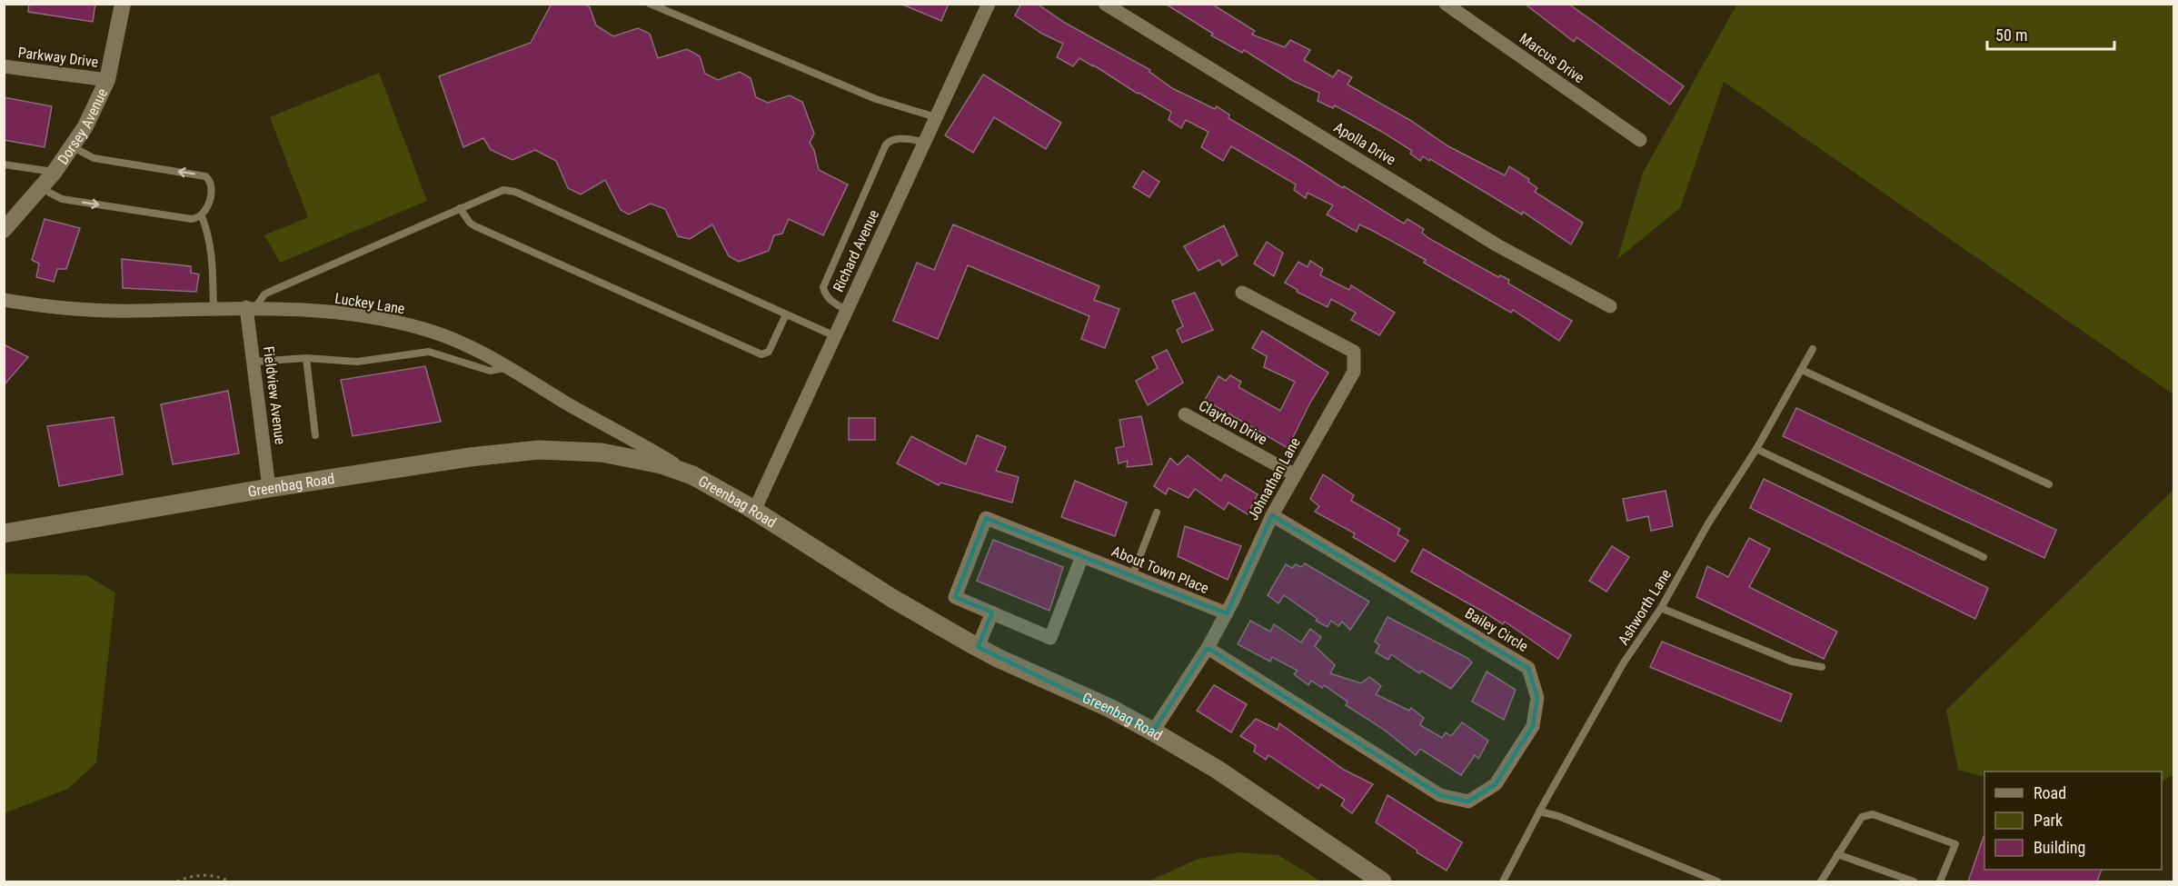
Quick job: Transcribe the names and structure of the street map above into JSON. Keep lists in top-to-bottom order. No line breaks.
{"streets":{"main road":["Greenbag Road"],"street":["Parkway Drive","Marcus Drive","Dorsey Avenue","Apolla Drive","Richard Avenue","Luckey Lane","Fieldview Avenue","Clayton Drive","Johnathan Lane","About Town Place","Bailey Circle"],"lane":["Ashworth Lane"]},"crossings":[["Parkway Drive","Dorsey Avenue"],["Richard Avenue","Greenbag Road"],["Luckey Lane","Fieldview Avenue"],["Luckey Lane","Greenbag Road"],["Fieldview Avenue","Greenbag Road"],["Clayton Drive","Johnathan Lane"],["Johnathan Lane","Greenbag Road"],["Johnathan Lane","About Town Place"],["Johnathan Lane","Bailey Circle"]],"legend":["Road","Park","Building"],"scale_bar":"50 m"}
